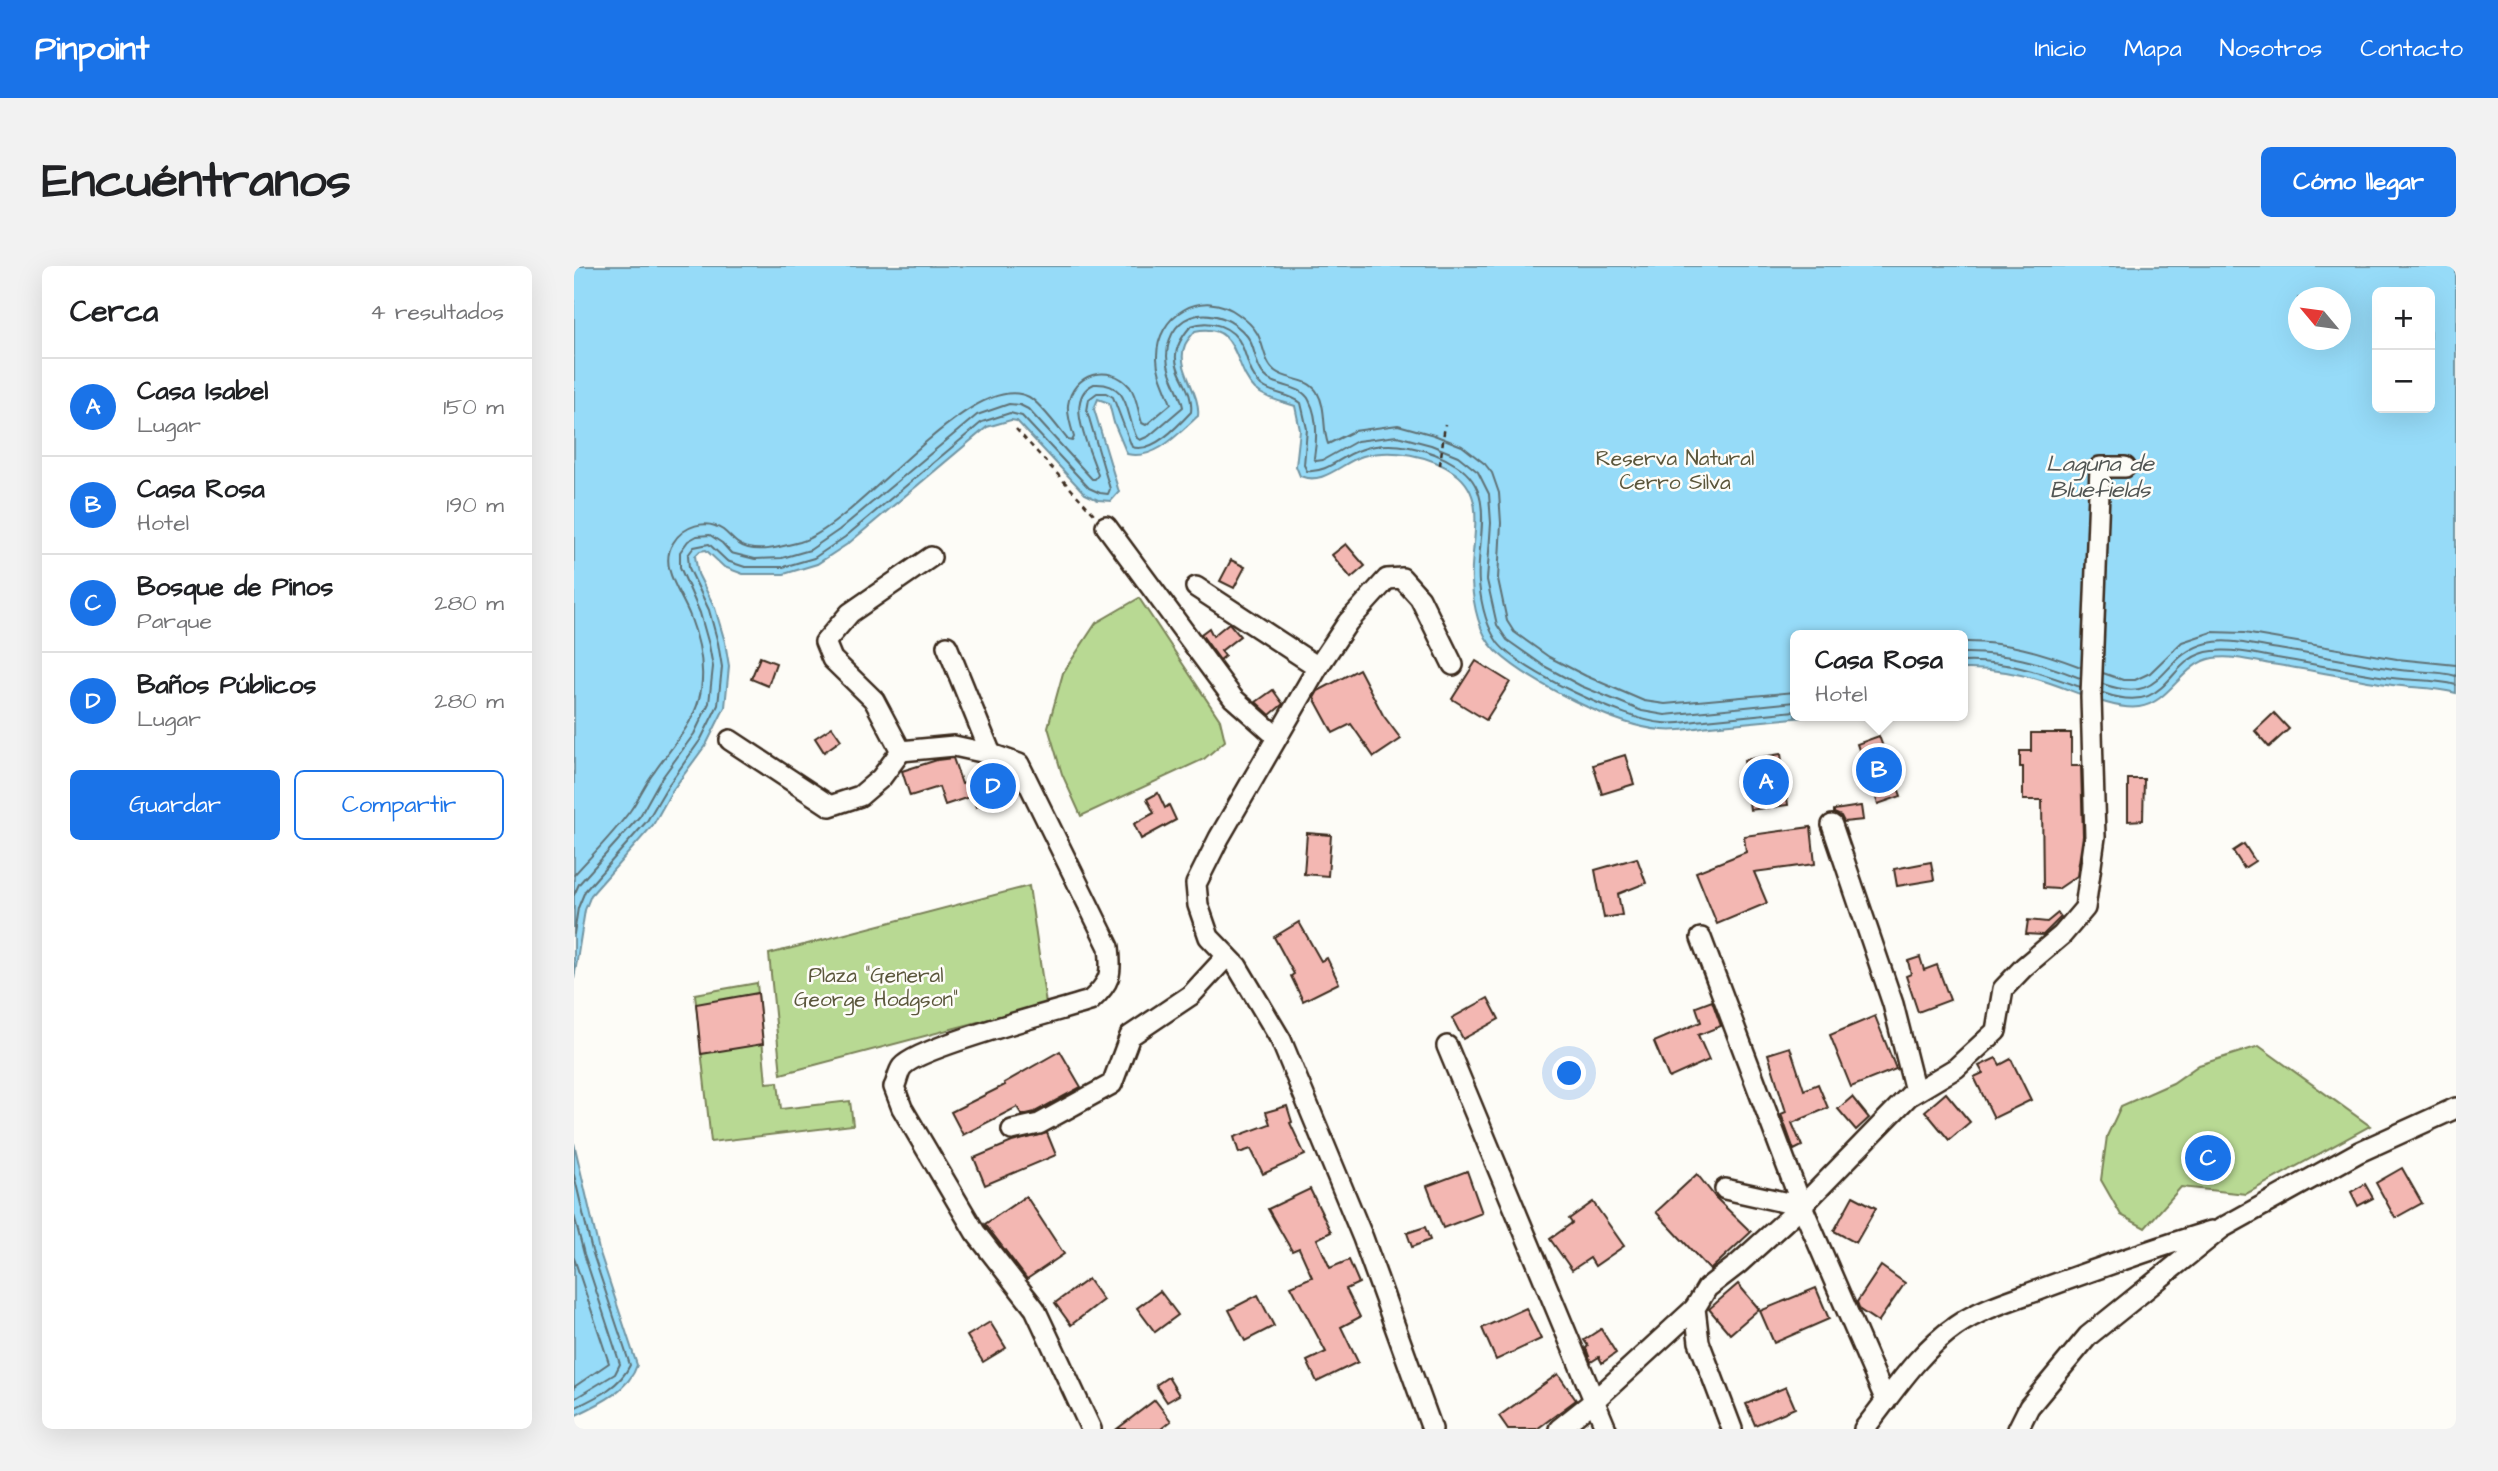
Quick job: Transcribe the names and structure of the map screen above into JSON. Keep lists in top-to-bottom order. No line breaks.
{"water":["Laguna de Bluefields"],"parks":["Reserva Natural Cerro Silva","Plaza \"General George Hodgson\""],"north":"top left","page":{"header":"Pinpoint","nav":["Inicio","Mapa","Nosotros","Contacto"],"buttons":["Cómo llegar",["Guardar","Compartir"]],"title":"Encuéntranos","heading":["Cerca","4 resultados"],"map_buttons":["+","−"],"list":[{"mark":"A","name":"Casa Isabel","note":"Lugar","value":"150 m"},{"mark":"B","name":"Casa Rosa","note":"Hotel","value":"190 m"},{"mark":"C","name":"Bosque de Pinos","note":"Parque","value":"280 m"},{"mark":"D","name":"Baños Públicos","note":"Lugar","value":"280 m"}],"popup":["Casa Rosa","Hotel"],"pins":["B","A","D","C"]}}
